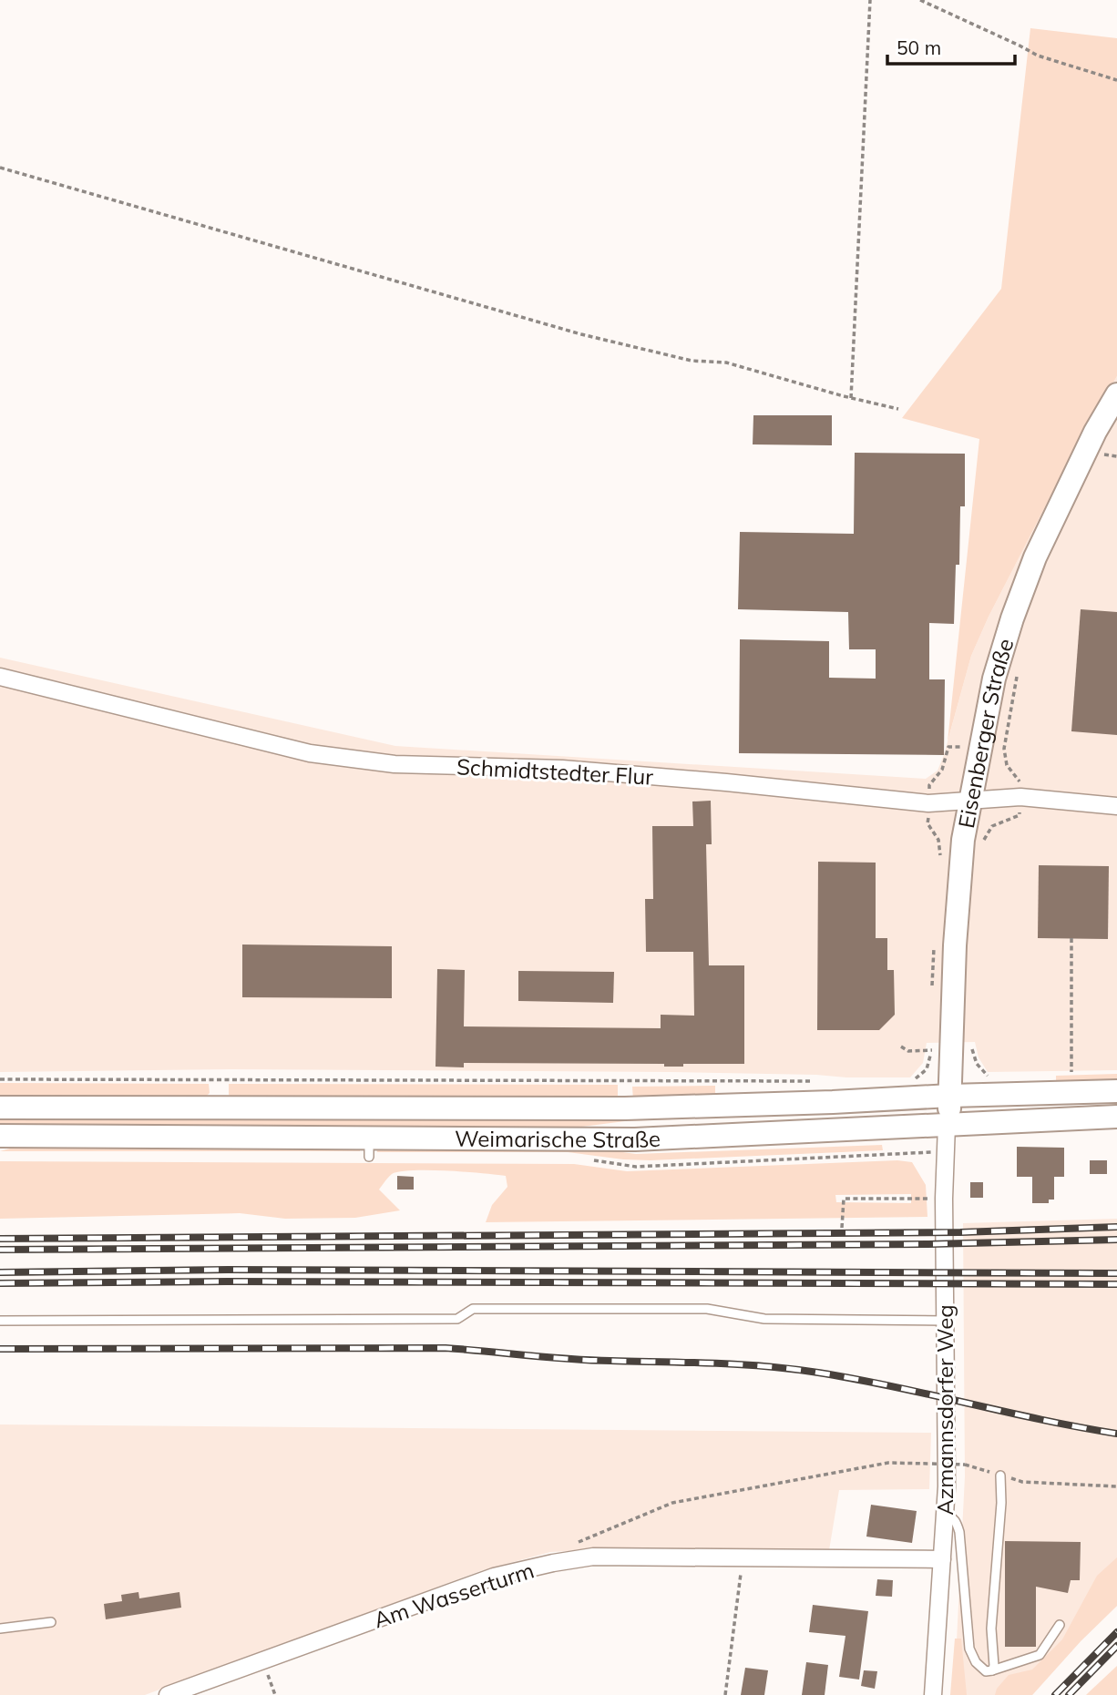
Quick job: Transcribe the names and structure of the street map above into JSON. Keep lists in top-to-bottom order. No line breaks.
{"streets":{"main road":["Eisenberger Straße","Weimarische Straße"],"street":["Schmidtstedter Flur","Azmannsdorfer Weg","Am Wasserturm"]},"crossings":[["Eisenberger Straße","Schmidtstedter Flur"],["Eisenberger Straße","Weimarische Straße"],["Eisenberger Straße","Azmannsdorfer Weg"],["Weimarische Straße","Azmannsdorfer Weg"],["Azmannsdorfer Weg","Am Wasserturm"]],"scale_bar":"50 m"}
